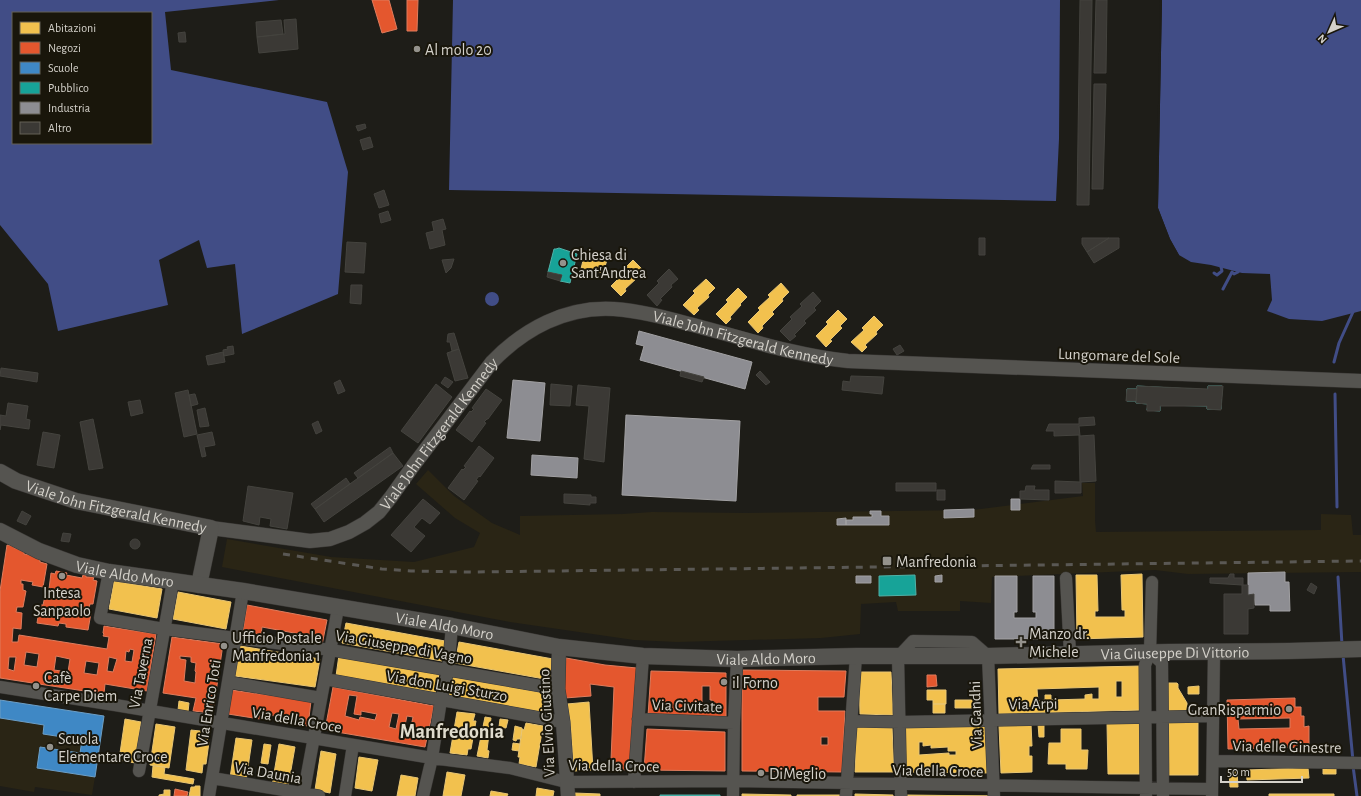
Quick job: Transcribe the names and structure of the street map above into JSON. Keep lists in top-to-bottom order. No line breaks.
{"streets":{"main road":["Viale John Fitzgerald Kennedy","Viale Aldo Moro","Via Giuseppe Di Vittorio"],"street":["Lungomare del Sole","Via Giuseppe di Vagno","Via Taverna","Via don Luigi Sturzo","Via Enrico Toti","Via Arpi","Via Civitate","Via Gandhi","Via della Croce","Via Elvio Giustino","Via delle Ginestre","Via Daunia"]},"crossings":[["Viale John Fitzgerald Kennedy","Lungomare del Sole"],["Viale Aldo Moro","Via Giuseppe di Vagno"],["Viale Aldo Moro","Via Giuseppe Di Vittorio"],["Viale Aldo Moro","Via Taverna"],["Viale Aldo Moro","Via Enrico Toti"],["Viale Aldo Moro","Via Gandhi"],["Viale Aldo Moro","Via Elvio Giustino"],["Via Giuseppe di Vagno","Via Taverna"],["Via Giuseppe di Vagno","Via Enrico Toti"],["Via Giuseppe di Vagno","Via Elvio Giustino"],["Via Giuseppe Di Vittorio","Via Gandhi"],["Via Taverna","Via della Croce"],["Via don Luigi Sturzo","Via Elvio Giustino"],["Via Enrico Toti","Via della Croce"],["Via Enrico Toti","Via Daunia"],["Via Arpi","Via Gandhi"],["Via Gandhi","Via della Croce"],["Via della Croce","Via Elvio Giustino"]],"districts":["Manfredonia"],"places":{"other":["Al molo 20","Chiesa di Sant'Andrea","Intesa Sanpaolo","Ufficio Postale Manfredonia 1","il Forno","Cafè Carpe Diem","GranRisparmio","Scuola Elementare Croce","DiMeglio"],"transit":["Manfredonia"],"health":["Manzo dr. Michele"]},"legend":["Abitazioni","Negozi","Scuole","Pubblico","Industria","Altro"],"scale_bar":"50 m","north":"bottom left"}
